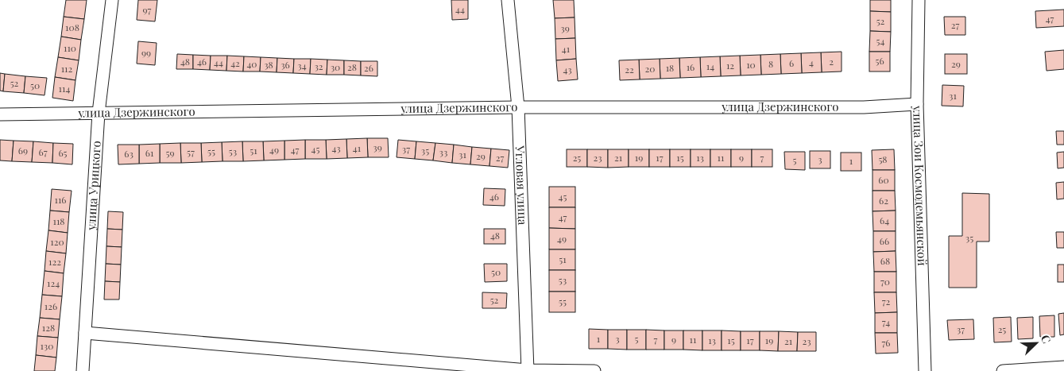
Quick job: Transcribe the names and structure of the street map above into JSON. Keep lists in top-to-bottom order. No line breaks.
{"streets":{"street":["улица Дзержинского","улица Урицкого","Угловая улица","улица Зои Космодемьянской"]},"crossings":[["улица Дзержинского","улица Урицкого"],["улица Дзержинского","Угловая улица"],["улица Дзержинского","улица Зои Космодемьянской"]],"house_numbers":["44","97","47","52","27","108","39","54","110","41","99","56","48","46","2","44","4","42","6","40","8","29","38","36","10","34","12","32","14","30","28","16","26","18","112","20","43","22","52","50","114","31","39","43","41","45","37","49","47","69","51","35","55","53","67","57","33","65","61","59","63","31","29","27","25","23","21","19","17","15","13","11","9","7","3","58","5","1","60","46","45","116","62","47","64","118","48","35","49","66","120","51","68","122","50","53","70","124","52","55","72","126","74","128","37","25","1","3","5","7","9","11","13","15","17","19","21","23","76","130"],"north":"top right"}
